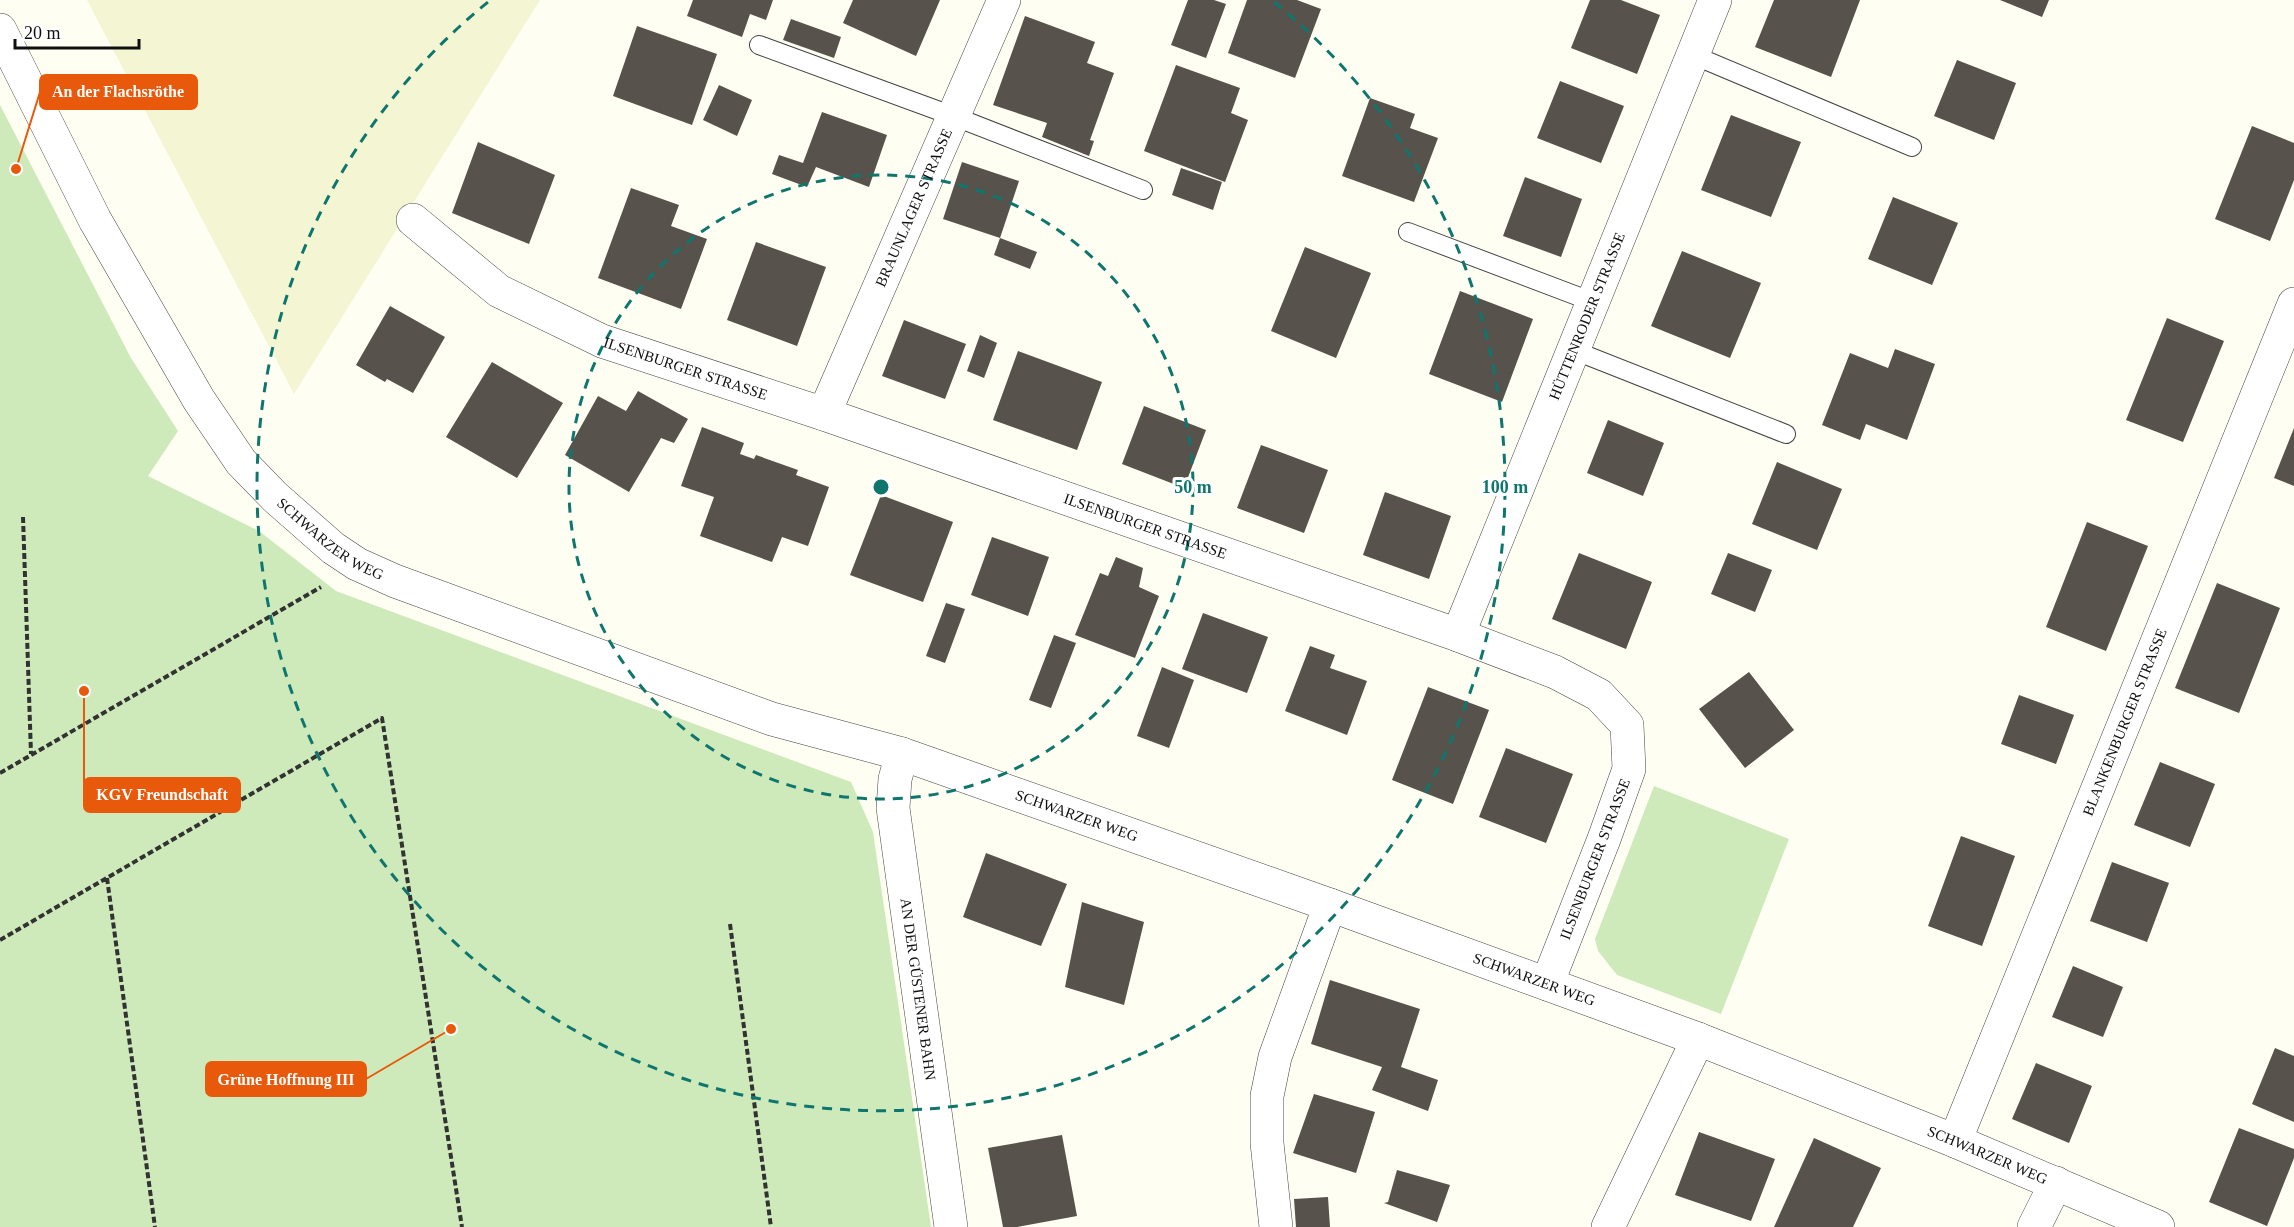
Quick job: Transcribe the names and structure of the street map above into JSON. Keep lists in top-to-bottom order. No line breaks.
{"streets":{"street":["BRAUNLAGER STRASSE","HÜTTENRODER STRASSE","ILSENBURGER STRASSE","SCHWARZER WEG","BLANKENBURGER STRASSE","AN DER GÜSTENER BAHN"]},"crossings":[["BRAUNLAGER STRASSE","ILSENBURGER STRASSE"],["HÜTTENRODER STRASSE","ILSENBURGER STRASSE"],["ILSENBURGER STRASSE","SCHWARZER WEG"],["SCHWARZER WEG","BLANKENBURGER STRASSE"],["SCHWARZER WEG","AN DER GÜSTENER BAHN"]],"places":["An der Flachsröthe","KGV Freundschaft","Grüne Hoffnung III"],"scale_bar":"20 m","rings":["50 m","100 m"]}
